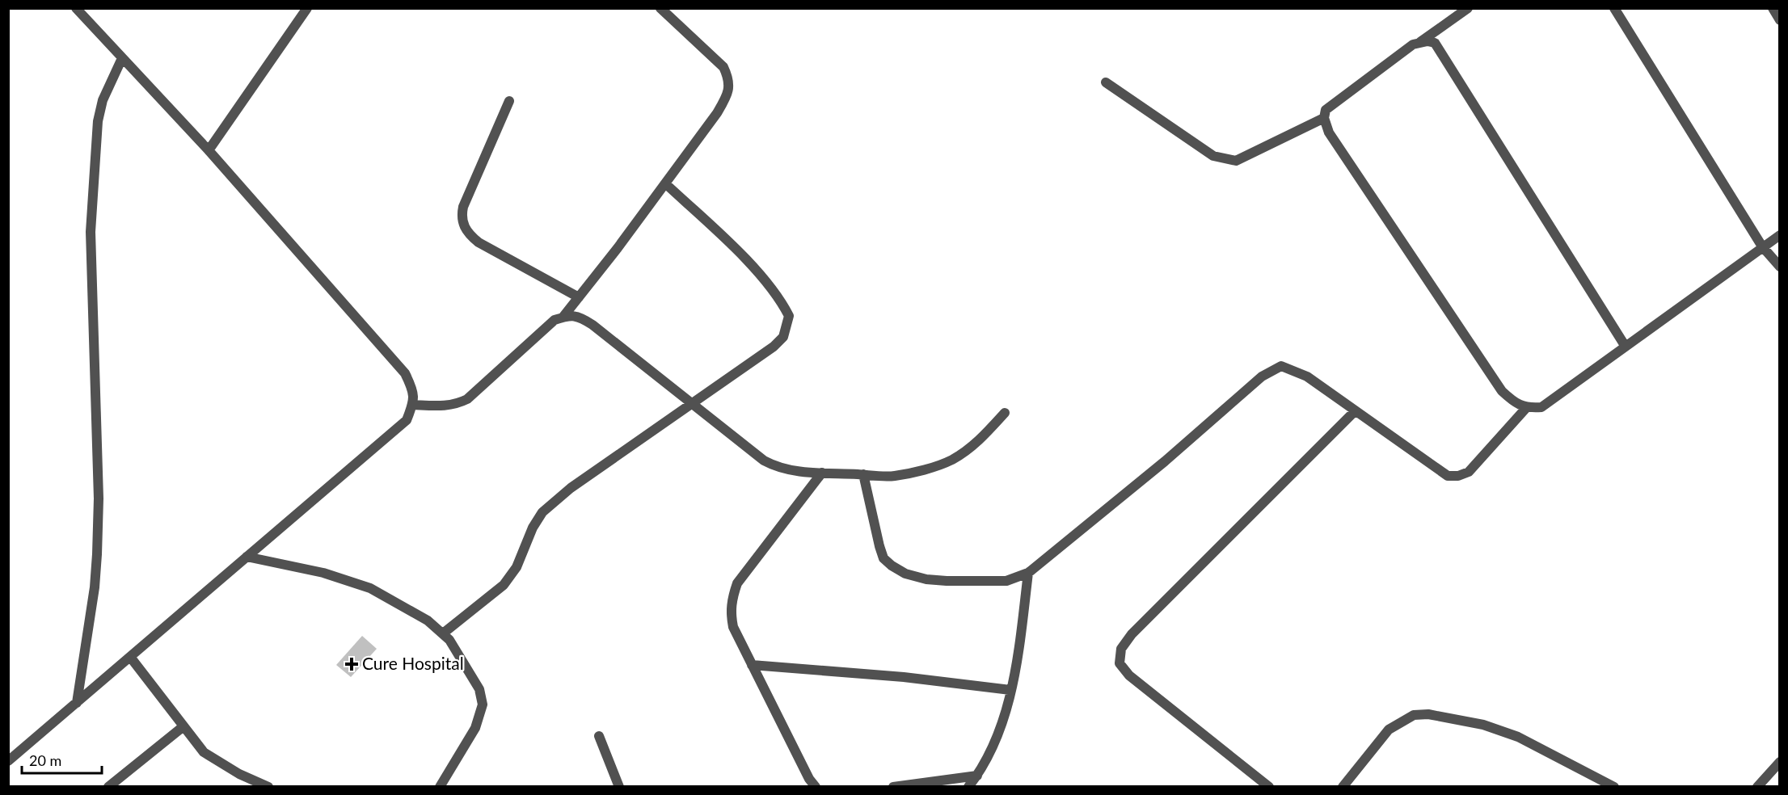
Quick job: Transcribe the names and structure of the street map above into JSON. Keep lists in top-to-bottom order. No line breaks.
{"places":{"health":["Cure Hospital"]},"scale_bar":"20 m"}
